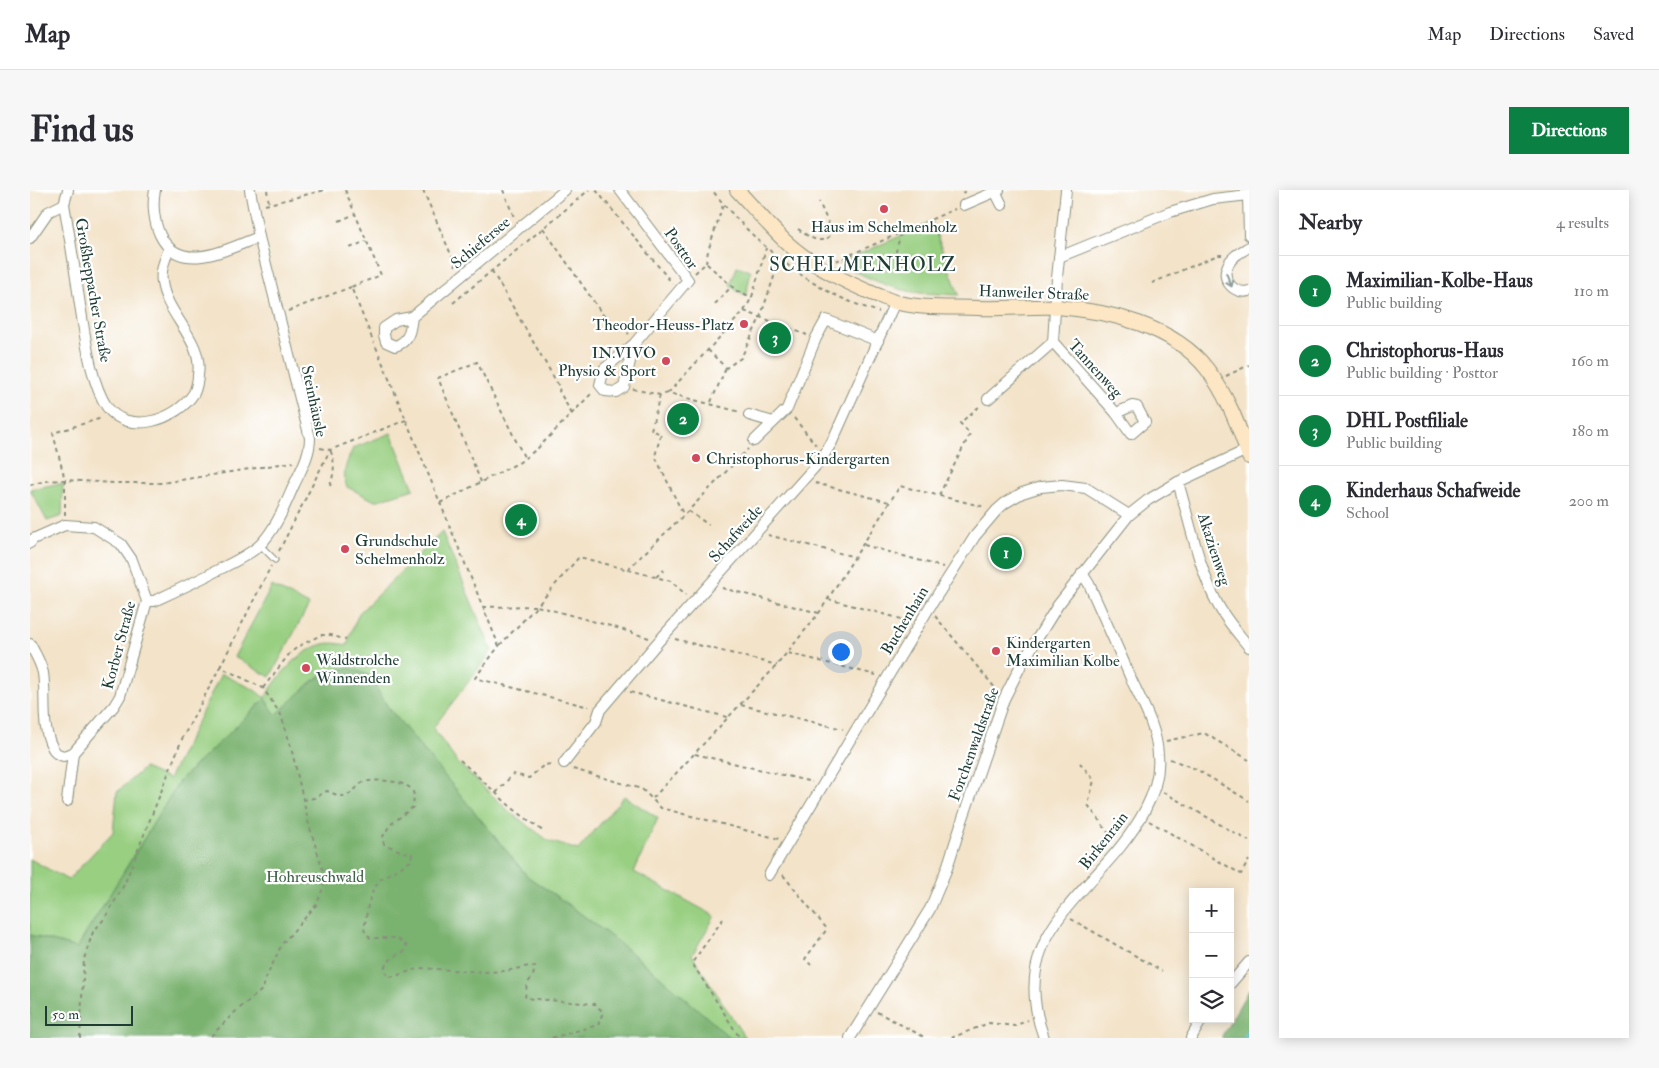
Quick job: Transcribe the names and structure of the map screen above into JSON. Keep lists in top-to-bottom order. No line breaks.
{"streets":{"street":["Schiefersee","Posttor","Großheppacher Straße","Hanweiler Straße","Tannenweg","Steinhäusle","Schafweide","Akazienweg","Buchenhain","Korber Straße","Forchenwaldstraße","Birkenrain"]},"crossings":[["Hanweiler Straße","Tannenweg"],["Hanweiler Straße","Schafweide"],["Hanweiler Straße","Forchenwaldstraße"],["Steinhäusle","Korber Straße"],["Akazienweg","Forchenwaldstraße"],["Buchenhain","Forchenwaldstraße"],["Forchenwaldstraße","Birkenrain"]],"districts":["SCHELMENHOLZ"],"parks":["Hohreuschwald"],"places":["Haus im Schelmenholz","Theodor-Heuss-Platz","IN.VIVO Physio & Sport","Christophorus-Kindergarten","Grundschule Schelmenholz","Kindergarten Maximilian Kolbe","Waldstrolche Winnenden"],"scale_bar":"50 m","page":{"header":"Map","nav":["Map","Directions","Saved"],"buttons":"Directions","title":"Find us","heading":["Nearby","4 results"],"list":[{"mark":"1","name":"Maximilian-Kolbe-Haus","note":"Public building","value":"110 m"},{"mark":"2","name":"Christophorus-Haus","note":"Public building · Posttor","value":"160 m"},{"mark":"3","name":"DHL Postfiliale","note":"Public building","value":"180 m"},{"mark":"4","name":"Kinderhaus Schafweide","note":"School","value":"200 m"}],"pins":["3","2","4","1"],"map_buttons":["+","−"],"scale":"50 m"}}
